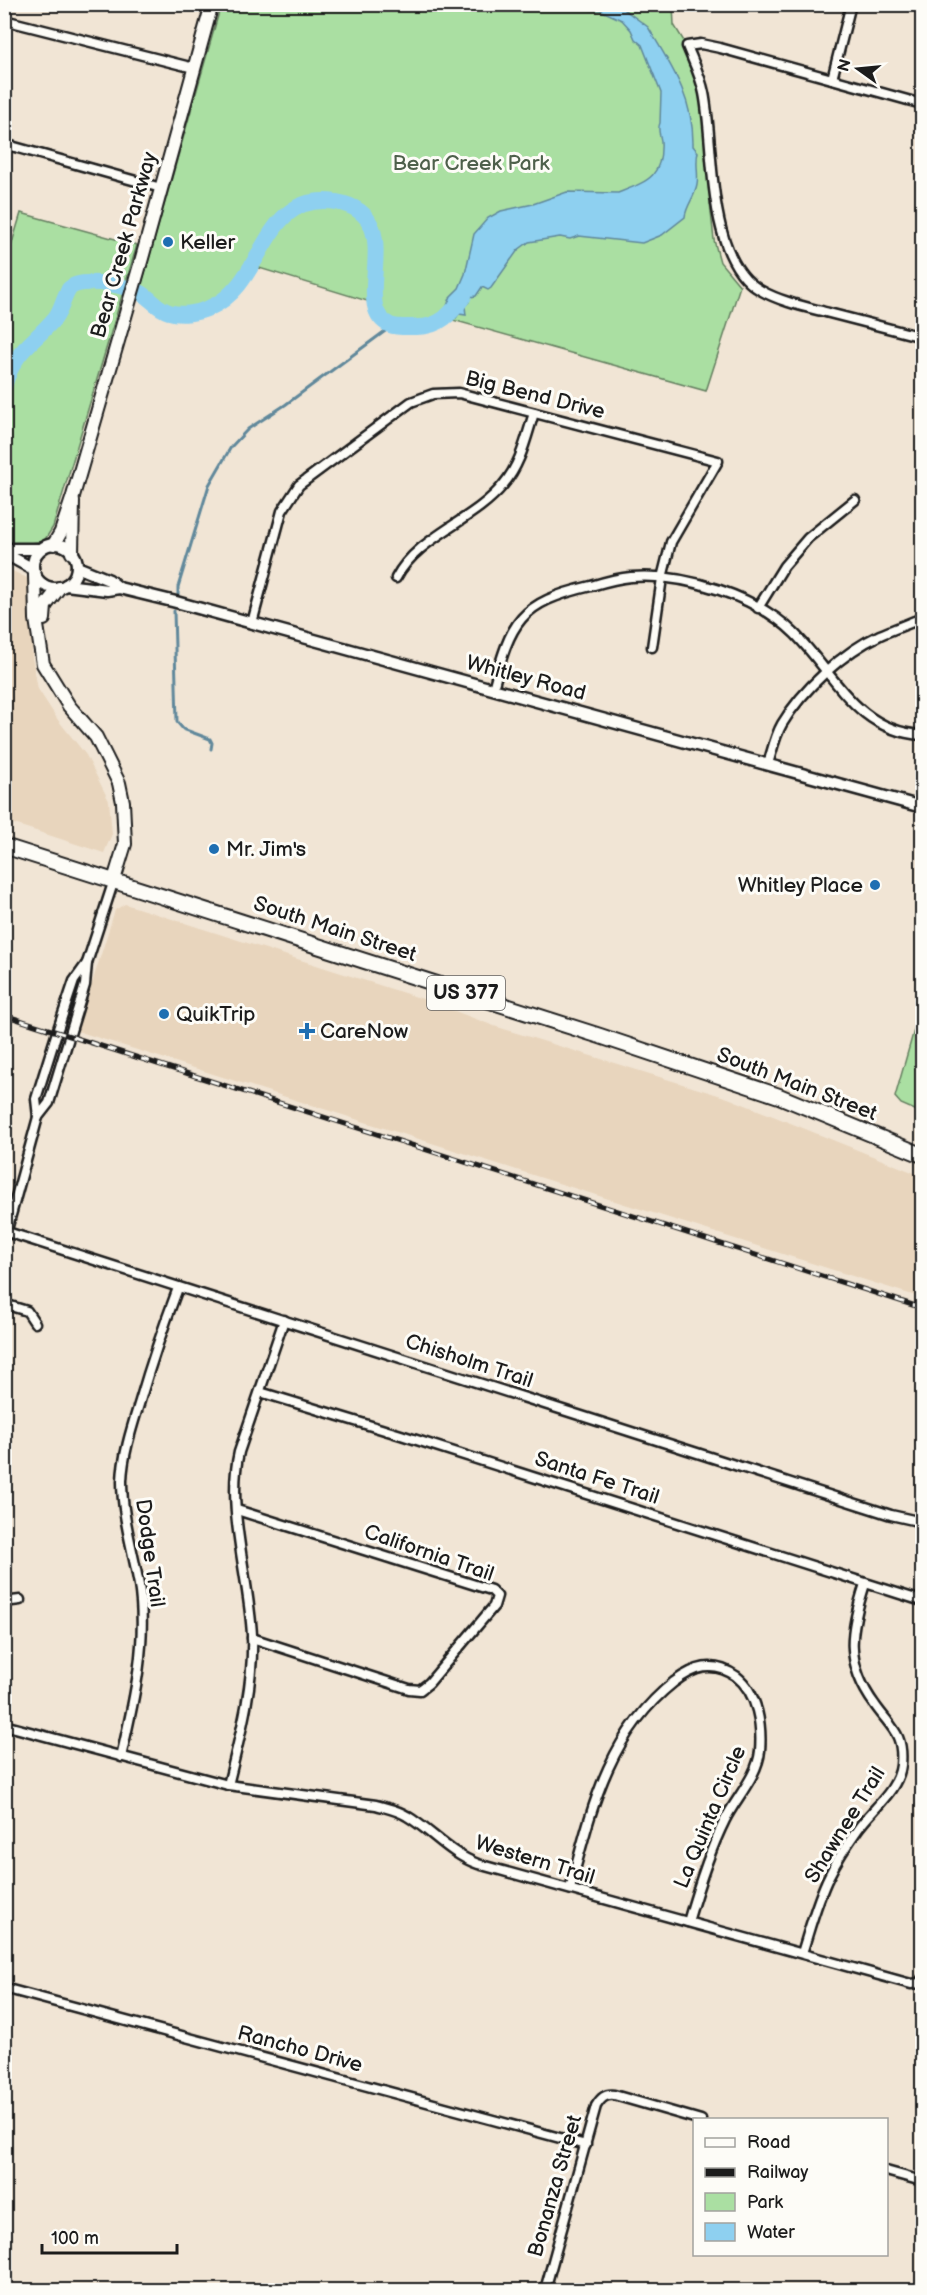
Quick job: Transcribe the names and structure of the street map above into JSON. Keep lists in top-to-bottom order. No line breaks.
{"streets":{"main road":["Bear Creek Parkway","South Main Street","US 377"],"street":["Big Bend Drive","Whitley Road","Chisholm Trail","Santa Fe Trail","Dodge Trail","California Trail","La Quinta Circle","Shawnee Trail","Western Trail","Rancho Drive","Bonanza Street"]},"crossings":[["Bear Creek Parkway","Whitley Road"],["Big Bend Drive","Whitley Road"],["Chisholm Trail","Dodge Trail"],["Santa Fe Trail","Shawnee Trail"],["Dodge Trail","Western Trail"],["La Quinta Circle","Western Trail"],["Shawnee Trail","Western Trail"],["Rancho Drive","Bonanza Street"]],"parks":["Bear Creek Park"],"places":{"other":["Keller","Mr. Jim's","Whitley Place","QuikTrip"],"health":["CareNow"]},"legend":["Road","Railway","Park","Water"],"scale_bar":"100 m","north":"left"}
